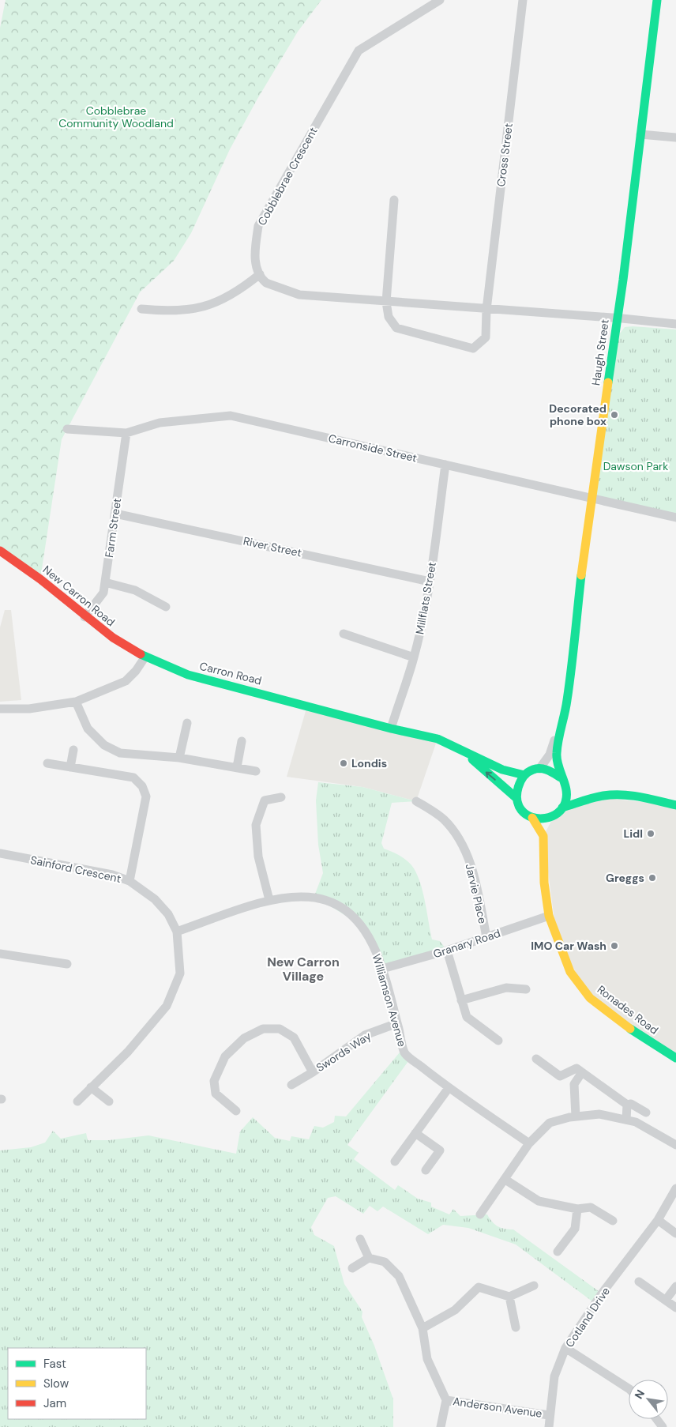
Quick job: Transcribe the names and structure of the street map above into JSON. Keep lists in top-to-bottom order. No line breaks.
{"streets":{"main road":["Haugh Street","New Carron Road","Carron Road","Ronades Road"],"street":["Cross Street","Cobblebrae Crescent","Carronside Street","Farm Street","River Street","Millflats Street","Sainford Crescent","Jarvie Place","Granary Road","Williamson Avenue","Swords Way","Cotland Drive","Anderson Avenue"]},"crossings":[["Haugh Street","Carronside Street"],["Haugh Street","Carron Road"],["Carronside Street","Farm Street"],["Carronside Street","Millflats Street"],["Farm Street","River Street"],["Farm Street","New Carron Road"],["River Street","Millflats Street"],["New Carron Road","Carron Road"],["Millflats Street","Carron Road"],["Sainford Crescent","Williamson Avenue"],["Jarvie Place","Granary Road"],["Granary Road","Williamson Avenue"],["Granary Road","Ronades Road"],["Williamson Avenue","Swords Way"],["Cotland Drive","Anderson Avenue"]],"districts":["New Carron Village"],"parks":["Cobblebrae Community Woodland","Dawson Park"],"places":["Decorated phone box","Londis","Lidl","Greggs","IMO Car Wash"],"legend":["Fast","Slow","Jam"],"north":"top left"}
